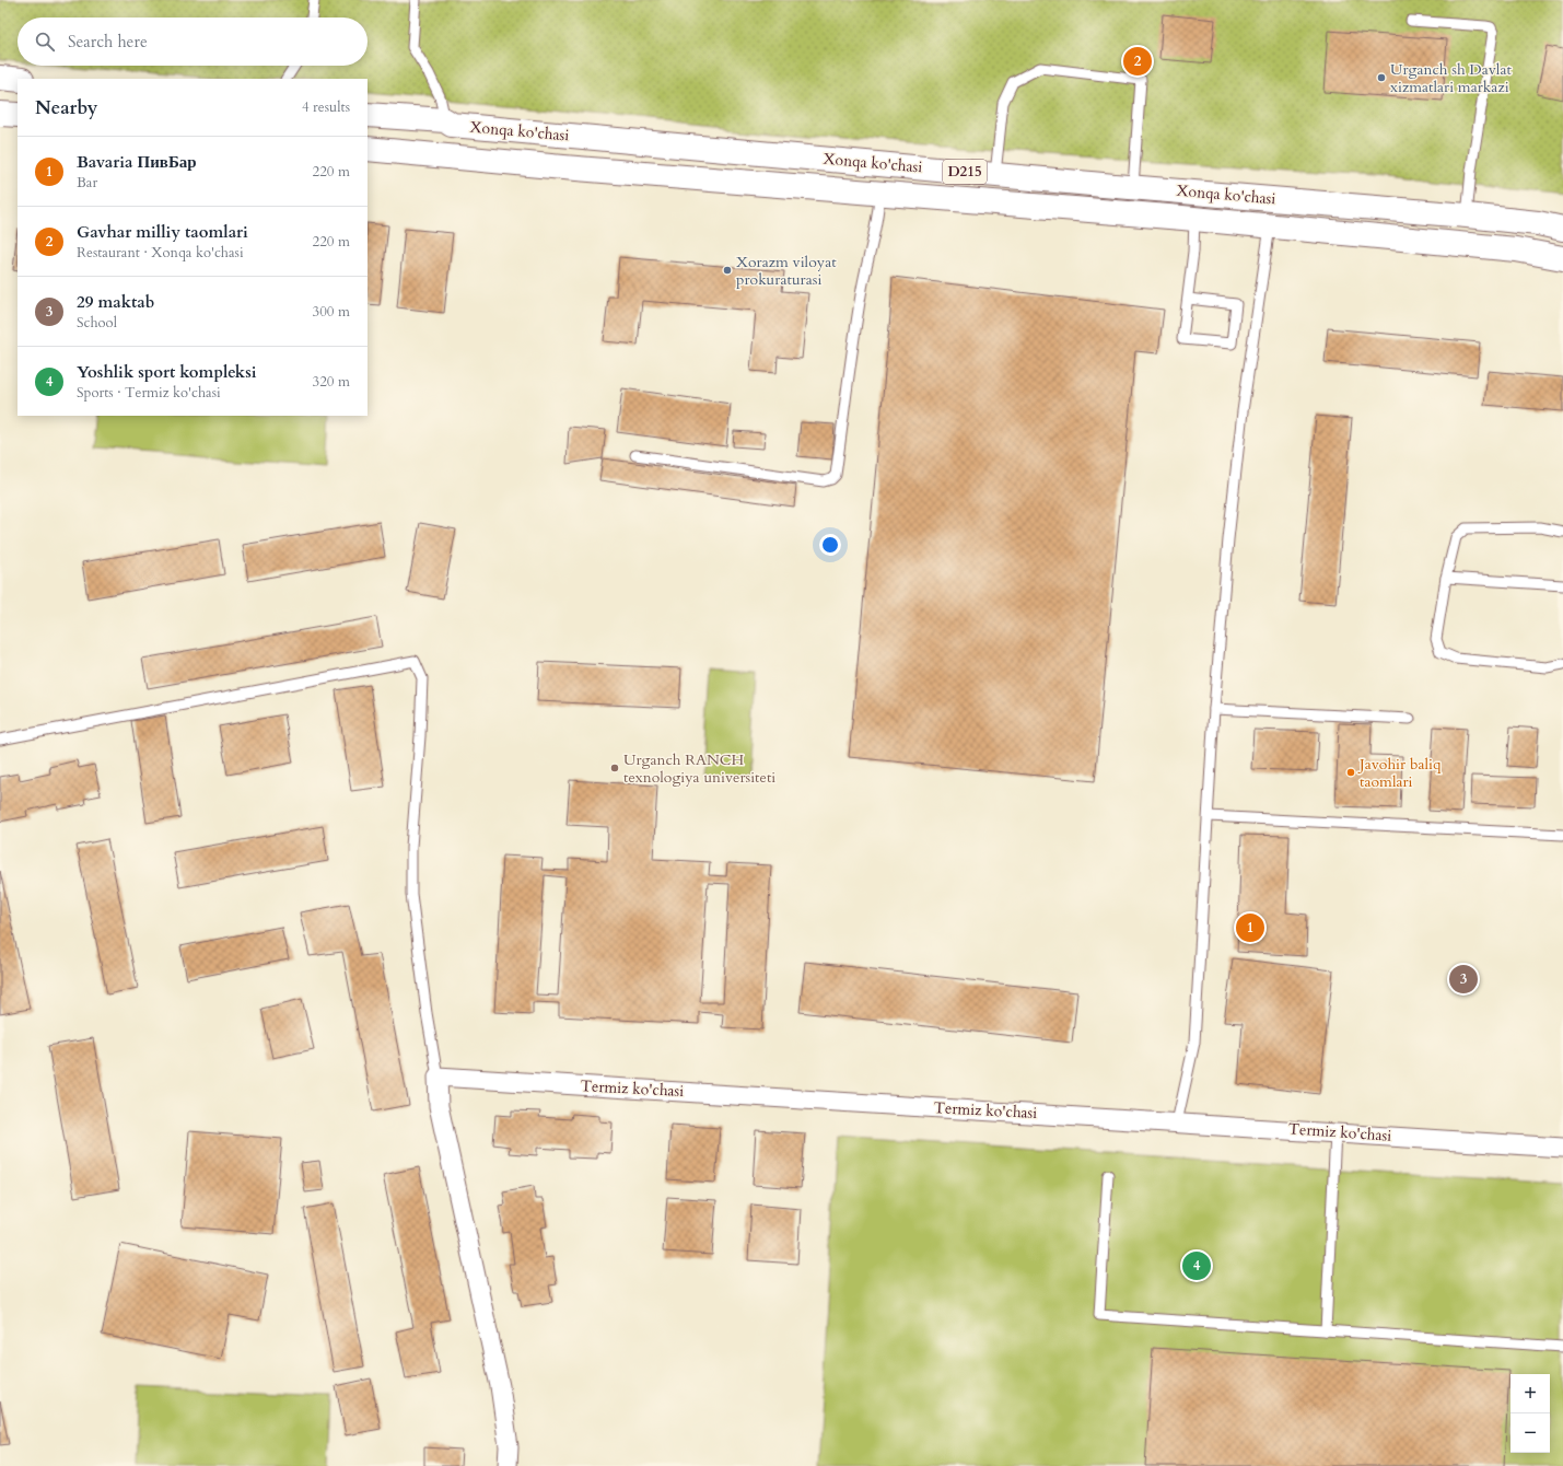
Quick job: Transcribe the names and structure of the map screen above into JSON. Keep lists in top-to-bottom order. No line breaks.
{"streets":{"main road":["Xonqa ko'chasi","D215"],"street":["Termiz ko'chasi"]},"places":["Urganch sh Davlat xizmatlari markazi","Xorazm viloyat prokuraturasi","Urganch RANCH texnologiya universiteti","Javohir baliq taomlari"],"page":{"search":"Search here","pins":["2","1","3","4"],"heading":["Nearby","4 results"],"list":[{"mark":"1","name":"Bavaria ПивБар","note":"Bar","value":"220 m"},{"mark":"2","name":"Gavhar milliy taomlari","note":"Restaurant · Xonqa ko'chasi","value":"220 m"},{"mark":"3","name":"29 maktab","note":"School","value":"300 m"},{"mark":"4","name":"Yoshlik sport kompleksi","note":"Sports · Termiz ko'chasi","value":"320 m"}],"map_buttons":["+","−"]}}
